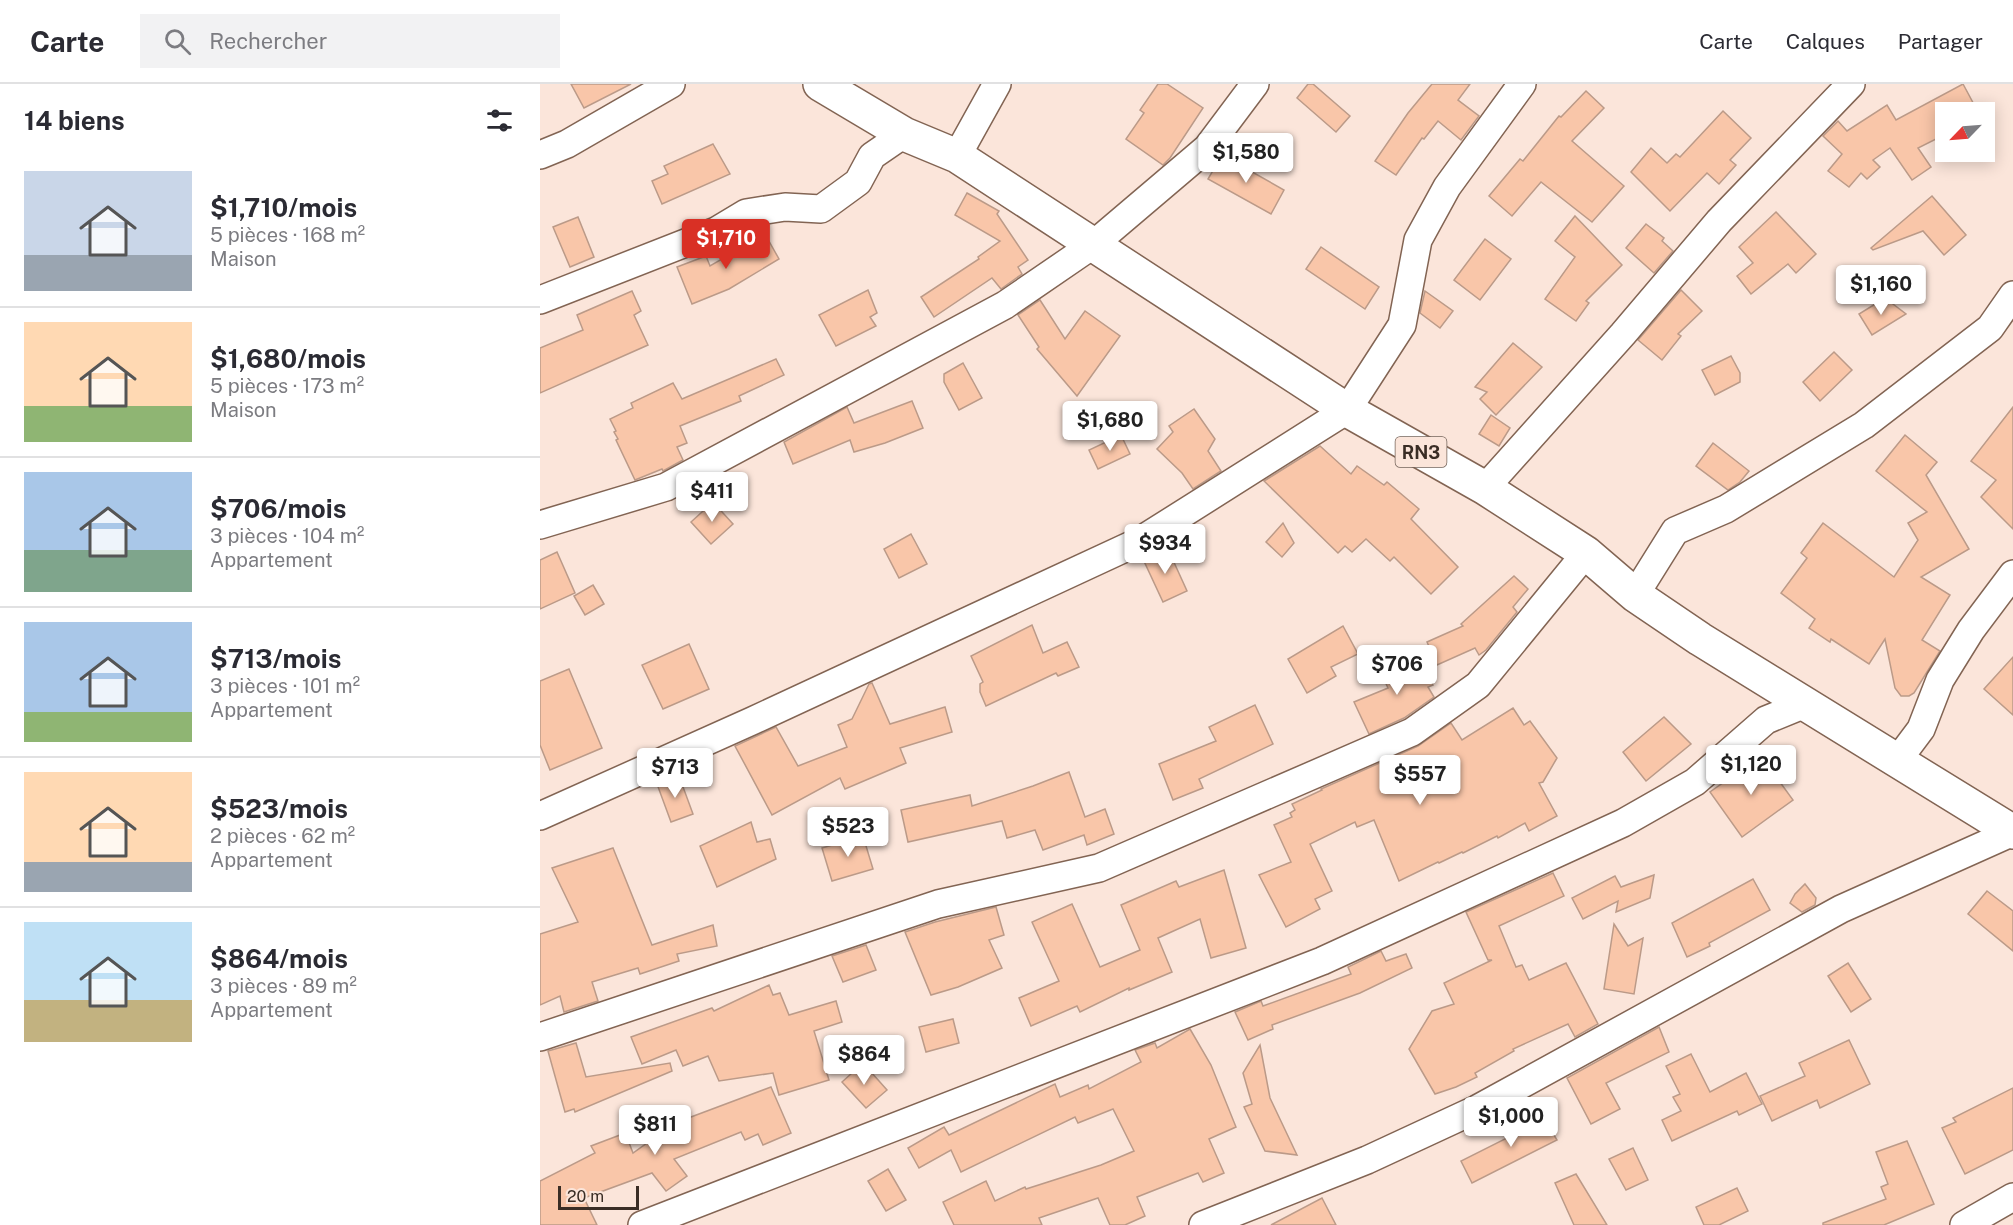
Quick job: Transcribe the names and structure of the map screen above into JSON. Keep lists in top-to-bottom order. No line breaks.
{"streets":{"highway":["RN3"]},"scale_bar":"20 m","north":"bottom left","page":{"header":"Carte","search":"Rechercher","nav":["Carte","Calques","Partager"],"heading":"14 biens","price":["$1,580","$1,710","$1,160","$1,680","$411","$934","$706","$1,120","$713","$557","$523","$864","$1,000","$811"],"list":[{"name":"$1,710/mois","note":"5 pièces · 168 m² · Maison"},{"name":"$1,680/mois","note":"5 pièces · 173 m² · Maison"},{"name":"$706/mois","note":"3 pièces · 104 m² · Appartement"},{"name":"$713/mois","note":"3 pièces · 101 m² · Appartement"},{"name":"$523/mois","note":"2 pièces · 62 m² · Appartement"},{"name":"$864/mois","note":"3 pièces · 89 m² · Appartement"}],"scale":"20 m"}}
